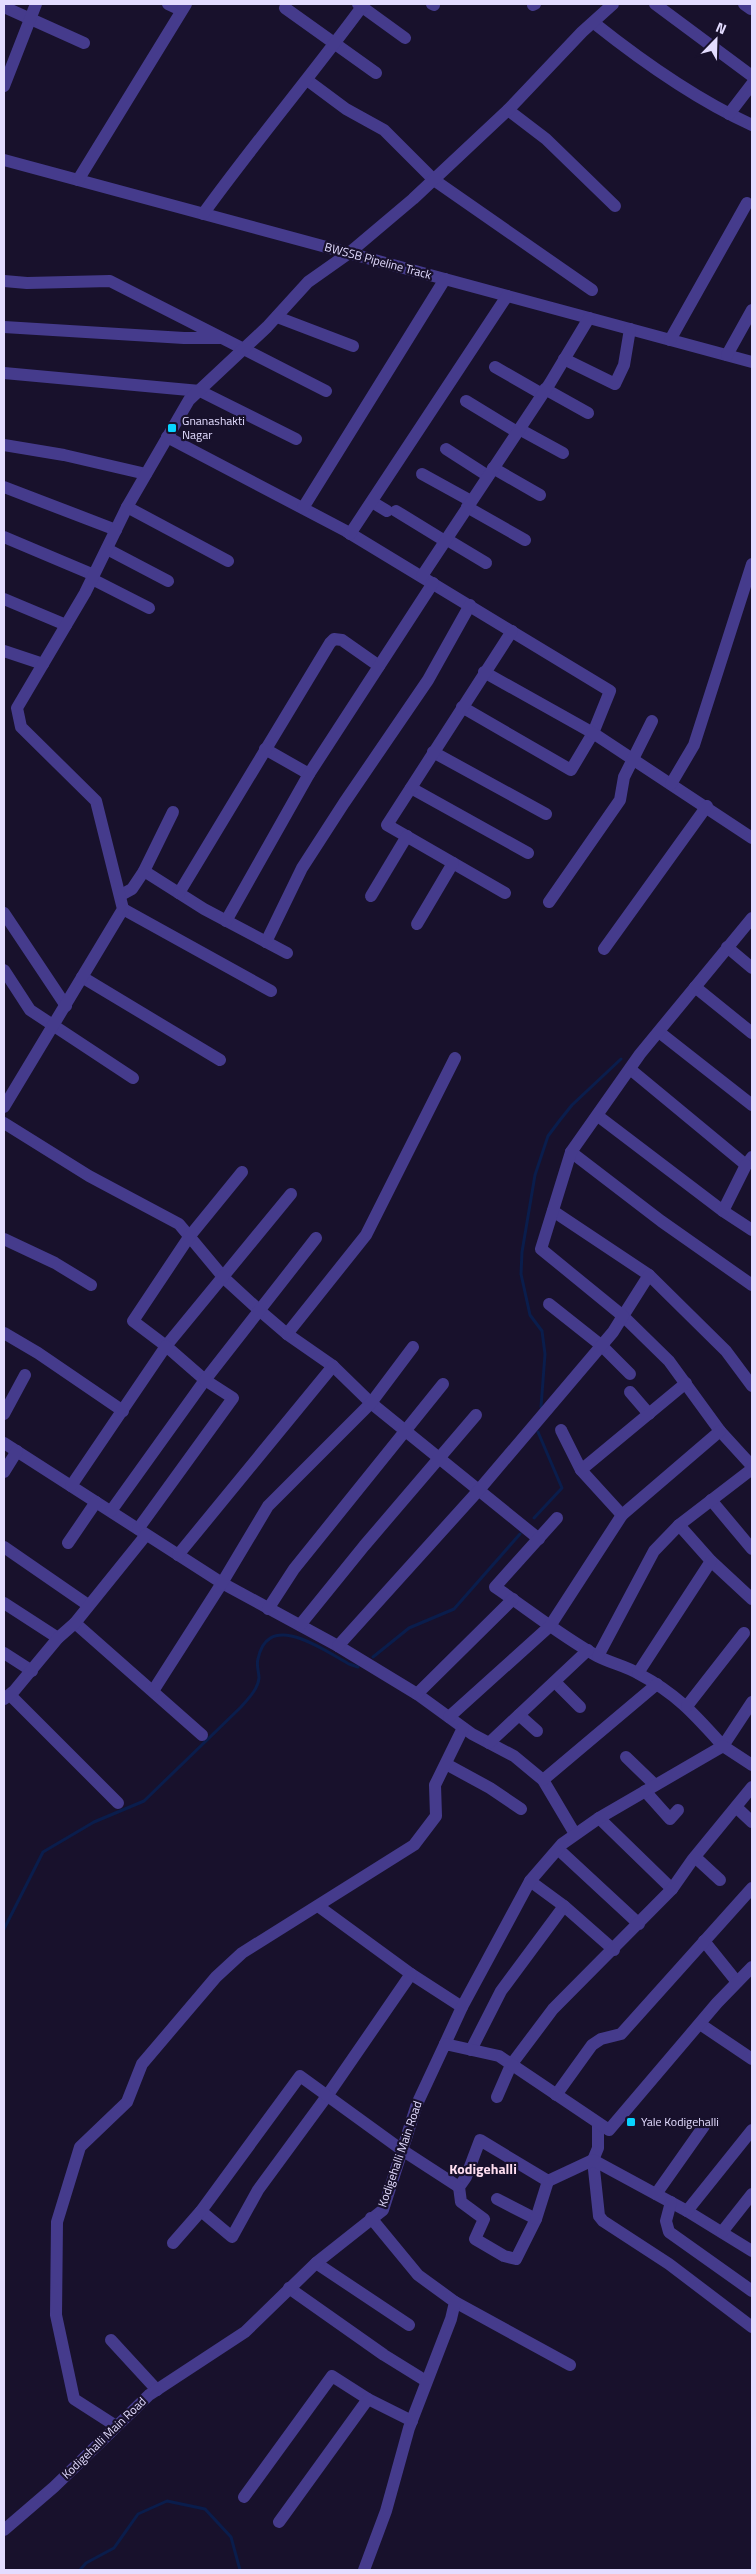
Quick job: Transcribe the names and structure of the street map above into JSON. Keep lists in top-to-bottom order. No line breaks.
{"streets":{"street":["BWSSB Pipeline Track","Kodigehalli Main Road"]},"districts":["Kodigehalli"],"places":{"transit":["Gnanashakti Nagar","Yale Kodigehalli"]},"north":"top right"}
